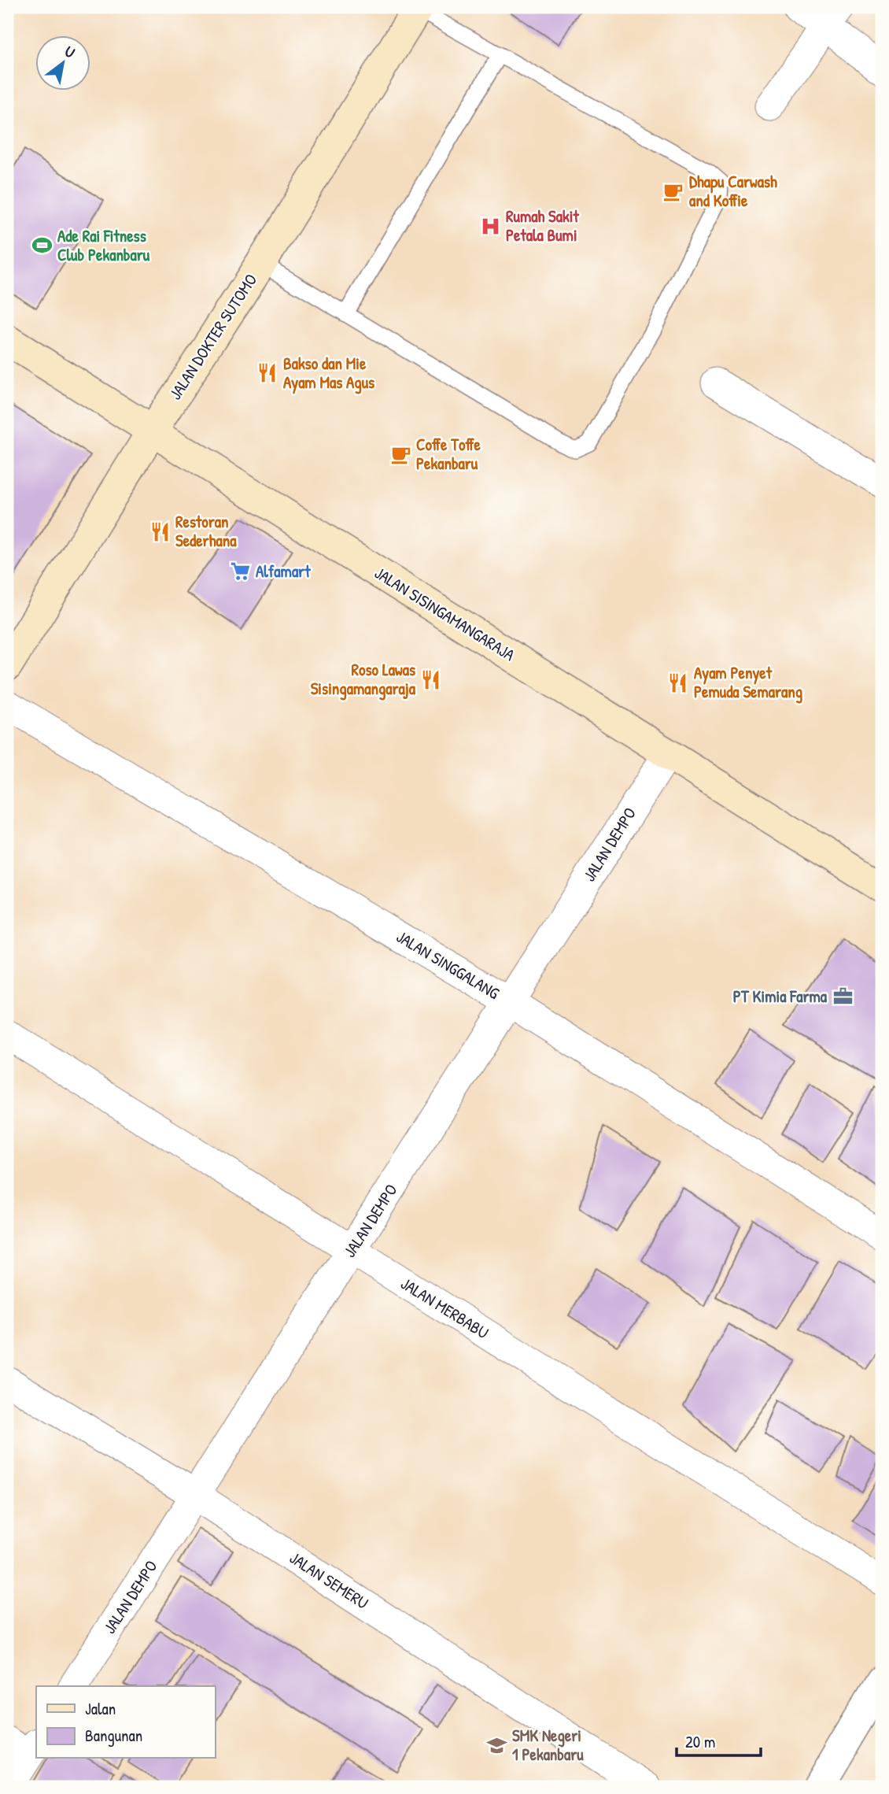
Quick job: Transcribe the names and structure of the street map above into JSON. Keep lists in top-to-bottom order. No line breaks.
{"streets":{"main road":["JALAN DOKTER SUTOMO","JALAN SISINGAMANGARAJA"],"street":["JALAN DEMPO","JALAN SINGGALANG","JALAN MERBABU","JALAN SEMERU"]},"crossings":[["JALAN DOKTER SUTOMO","JALAN SISINGAMANGARAJA"],["JALAN SISINGAMANGARAJA","JALAN DEMPO"],["JALAN DEMPO","JALAN SINGGALANG"],["JALAN DEMPO","JALAN MERBABU"],["JALAN DEMPO","JALAN SEMERU"]],"places":{"cafe":["Dhapu Carwash and Koffie","Coffe Toffe Pekanbaru"],"hospital":["Rumah Sakit Petala Bumi"],"sports":["Ade Rai Fitness Club Pekanbaru"],"restaurant":["Bakso dan Mie Ayam Mas Agus","Restoran Sederhana","Roso Lawas Sisingamangaraja","Ayam Penyet Pemuda Semarang"],"supermarket":["Alfamart"],"office":["PT Kimia Farma"],"school or university":["SMK Negeri 1 Pekanbaru"]},"legend":["Jalan","Bangunan"],"scale_bar":"20 m","north":"top right"}
